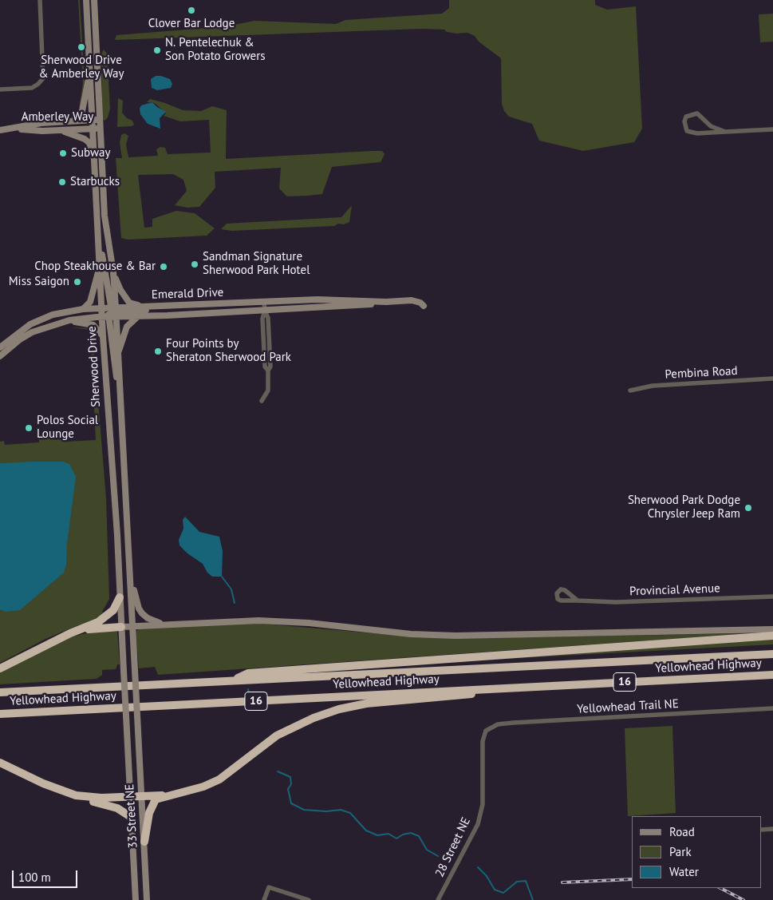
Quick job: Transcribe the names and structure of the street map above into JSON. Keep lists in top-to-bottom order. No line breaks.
{"streets":{"highway":["Yellowhead Highway","16"],"main road":["Amberley Way","Emerald Drive","Sherwood Drive","33 Street NE"],"street":["Pembina Road","Provincial Avenue","Yellowhead Trail NE","28 Street NE"]},"crossings":[["Amberley Way","Sherwood Drive"],["Emerald Drive","Sherwood Drive"],["Sherwood Drive","33 Street NE"],["Yellowhead Trail NE","28 Street NE"]],"places":["Clover Bar Lodge","Sherwood Drive & Amberley Way","N. Pentelechuk & Son Potato Growers","Subway","Starbucks","Sandman Signature Sherwood Park Hotel","Chop Steakhouse & Bar","Miss Saigon","Four Points by Sheraton Sherwood Park","Polos Social Lounge","Sherwood Park Dodge Chrysler Jeep Ram"],"legend":["Road","Park","Water"],"scale_bar":"100 m"}
